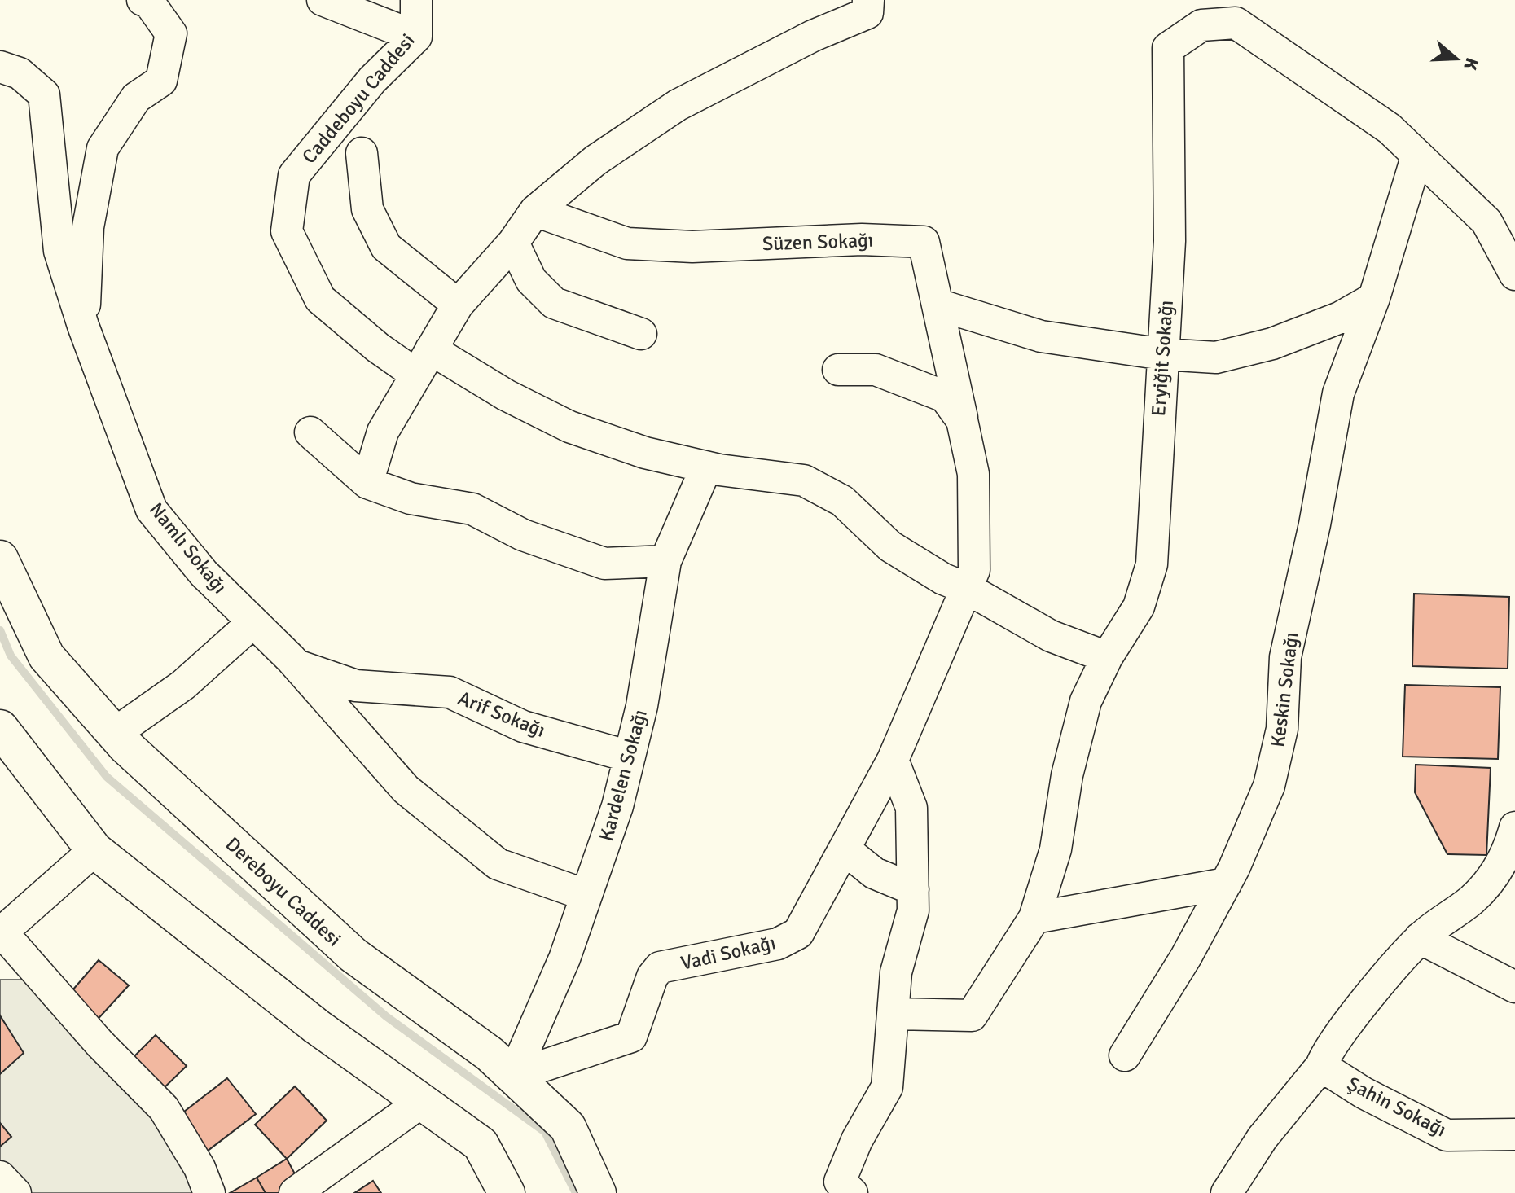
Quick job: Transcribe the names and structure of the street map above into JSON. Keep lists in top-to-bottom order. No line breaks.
{"streets":{"main road":["Dereboyu Caddesi"],"street":["Caddeboyu Caddesi","Süzen Sokağı","Eryiğit Sokağı","Namlı Sokağı","Keskin Sokağı","Arif Sokağı","Kardelen Sokağı","Vadi Sokağı","Şahin Sokağı"]},"crossings":[["Caddeboyu Caddesi","Süzen Sokağı"],["Caddeboyu Caddesi","Eryiğit Sokağı"],["Caddeboyu Caddesi","Kardelen Sokağı"],["Caddeboyu Caddesi","Vadi Sokağı"],["Süzen Sokağı","Vadi Sokağı"],["Namlı Sokağı","Arif Sokağı"],["Namlı Sokağı","Kardelen Sokağı"],["Arif Sokağı","Kardelen Sokağı"],["Kardelen Sokağı","Dereboyu Caddesi"],["Kardelen Sokağı","Vadi Sokağı"],["Dereboyu Caddesi","Vadi Sokağı"]],"north":"right"}
